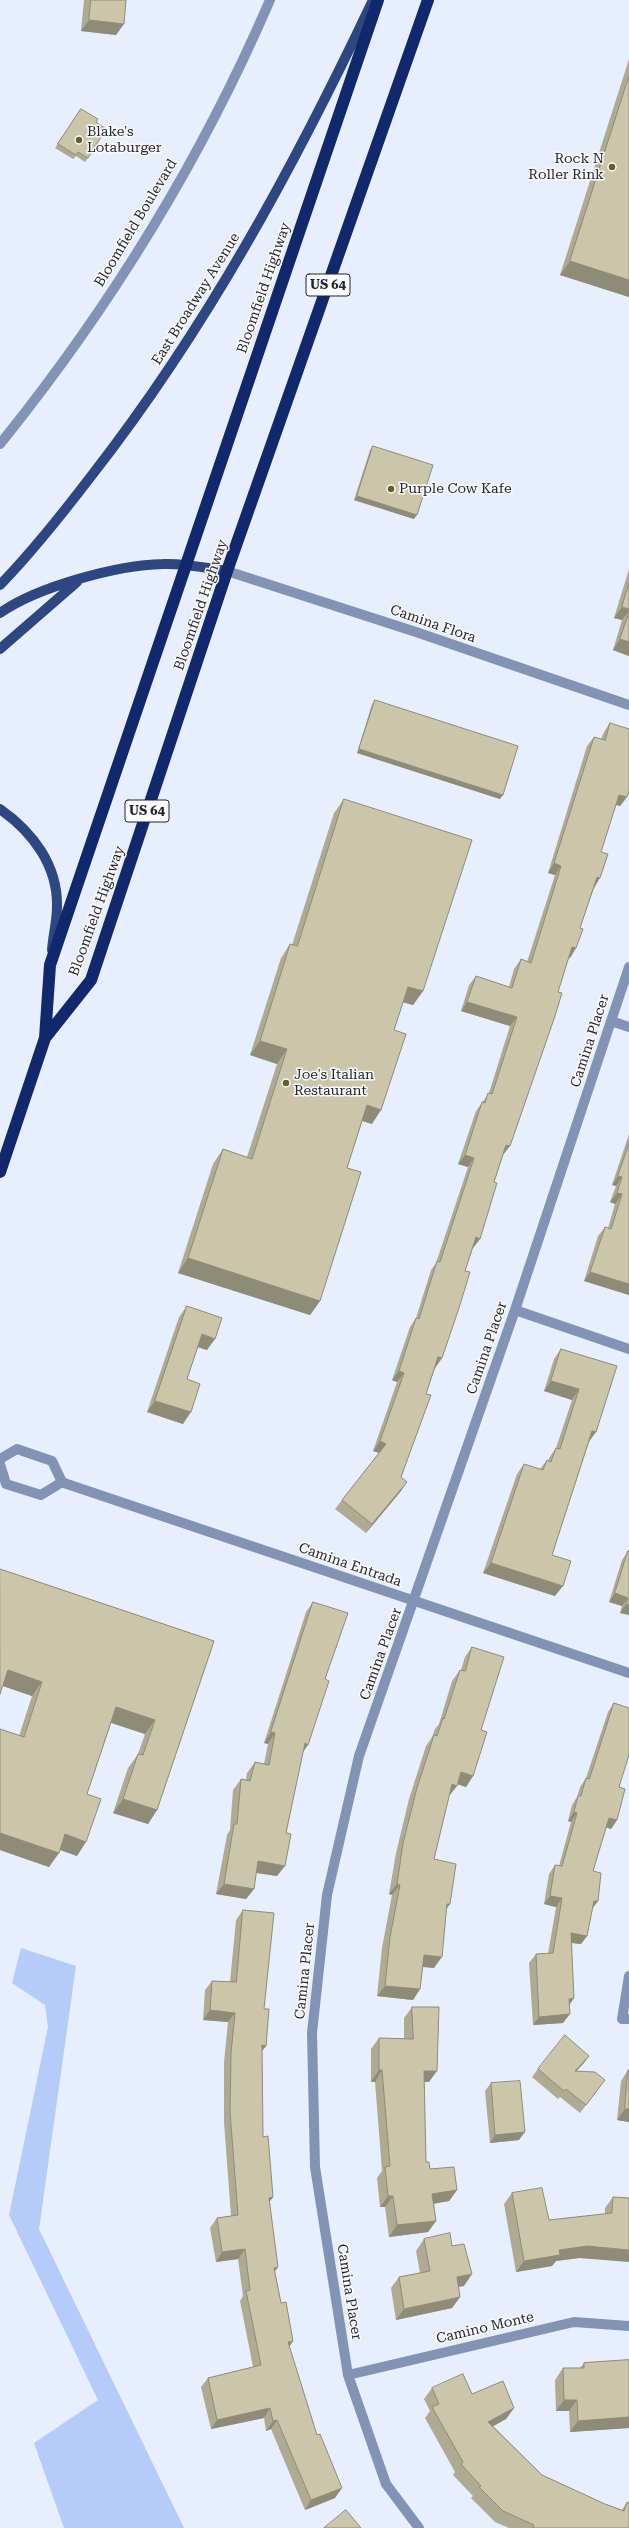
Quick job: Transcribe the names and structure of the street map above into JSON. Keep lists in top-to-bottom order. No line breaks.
{"streets":{"highway":["US 64","Bloomfield Highway"],"main road":["East Broadway Avenue"],"street":["Bloomfield Boulevard","Camina Flora","Camina Placer","Camina Entrada","Camino Monte"]},"crossings":[["US 64","Bloomfield Highway"],["Bloomfield Highway","Camina Flora"],["Camina Placer","Camina Entrada"],["Camina Placer","Camino Monte"]],"places":["Blake's Lotaburger","Rock N Roller Rink","Purple Cow Kafe","Joe's Italian Restaurant"]}
